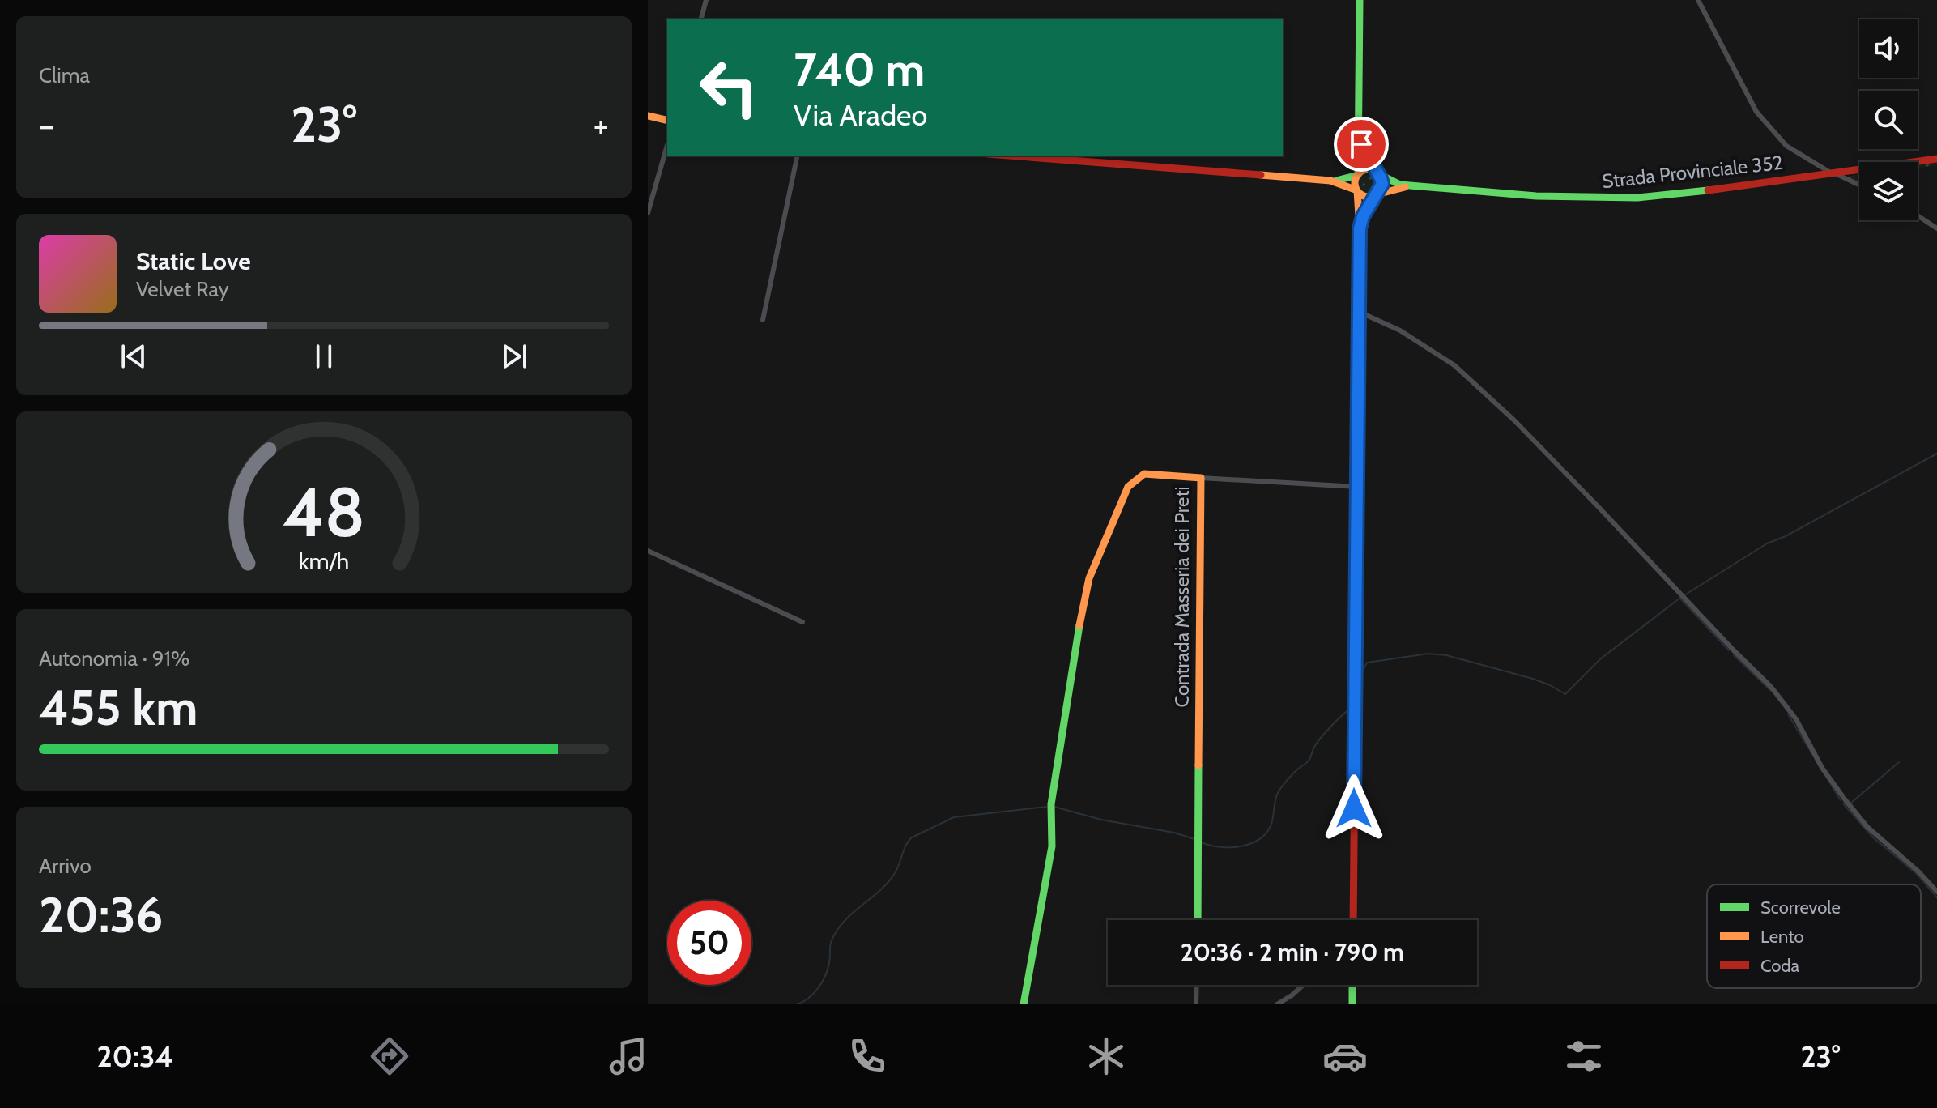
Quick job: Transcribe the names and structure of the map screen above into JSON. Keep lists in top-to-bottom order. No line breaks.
{"streets":{"main road":["Strada Provinciale 352","Contrada Masseria dei Preti"]},"legend":["Scorrevole","Lento","Coda"],"page":{"tile":["Clima",["Autonomia · 91%","455 km"],["Arrivo","20:36"]],"turn":["740 m","Via Aradeo"],"heat":["−","23°","+"],"song":["Static Love","Velvet Ray"],"limit":"50","trip":"20:36 · 2 min · 790 m","tabs":["20:34","23°"],"gauge":["48","km/h"]}}
